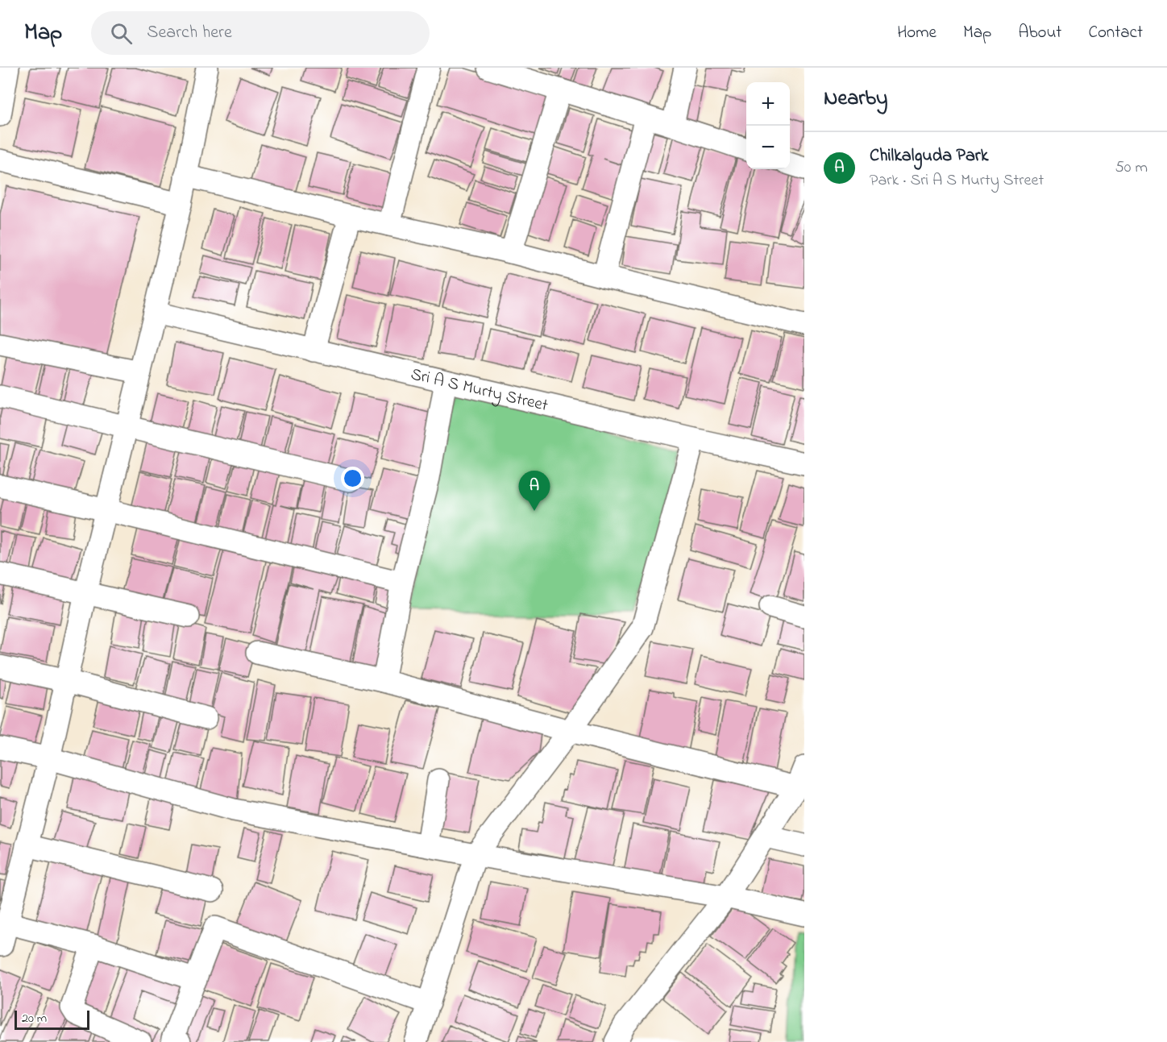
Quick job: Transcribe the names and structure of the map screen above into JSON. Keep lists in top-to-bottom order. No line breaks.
{"streets":{"street":["Sri A S Murty Street"]},"scale_bar":"20 m","page":{"header":"Map","search":"Search here","nav":["Home","Map","About","Contact"],"heading":"Nearby","map_buttons":["+","−"],"list":[{"mark":"A","name":"Chilkalguda Park","note":"Park · Sri A S Murty Street","value":"50 m"}],"pins":"A","scale":"20 m"}}
